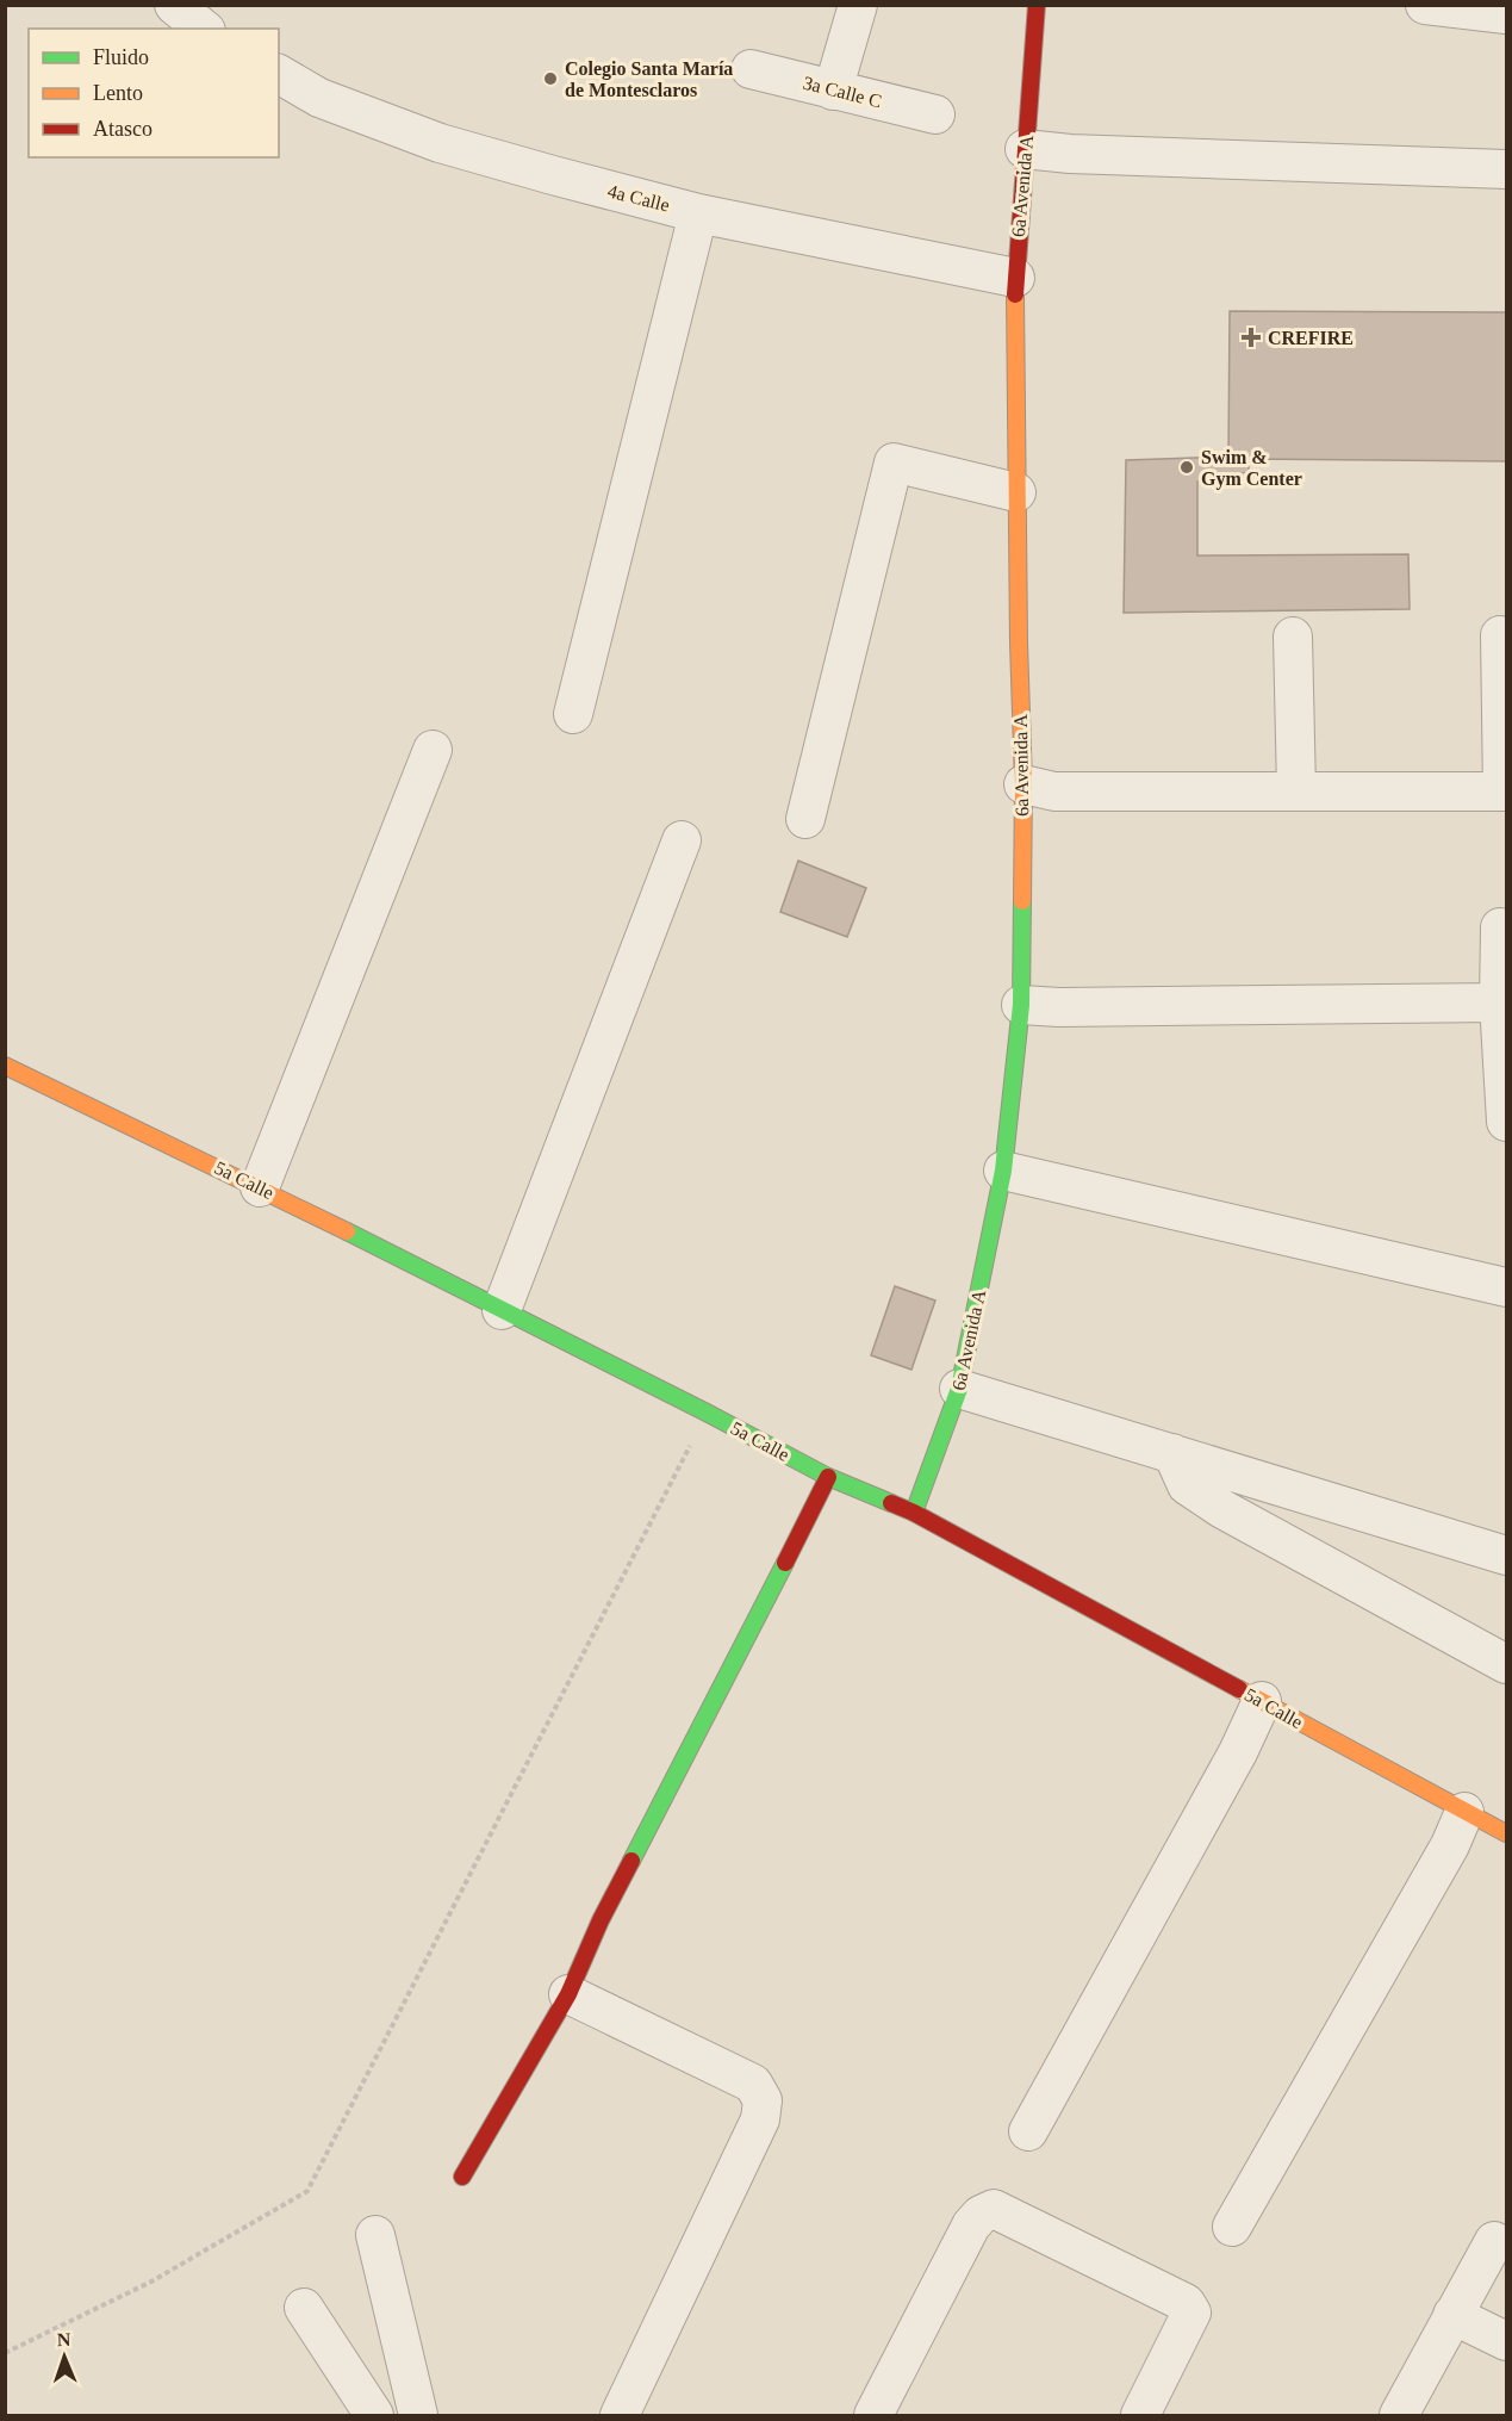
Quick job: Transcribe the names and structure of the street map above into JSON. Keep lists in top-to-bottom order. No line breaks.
{"streets":{"street":["3a Calle C","6a Avenida A","4a Calle","5a Calle"]},"crossings":[["6a Avenida A","4a Calle"],["6a Avenida A","5a Calle"]],"places":{"other":["Colegio Santa María de Montesclaros","Swim & Gym Center"],"health":["CREFIRE"]},"legend":["Fluido","Lento","Atasco"],"north":"top"}
